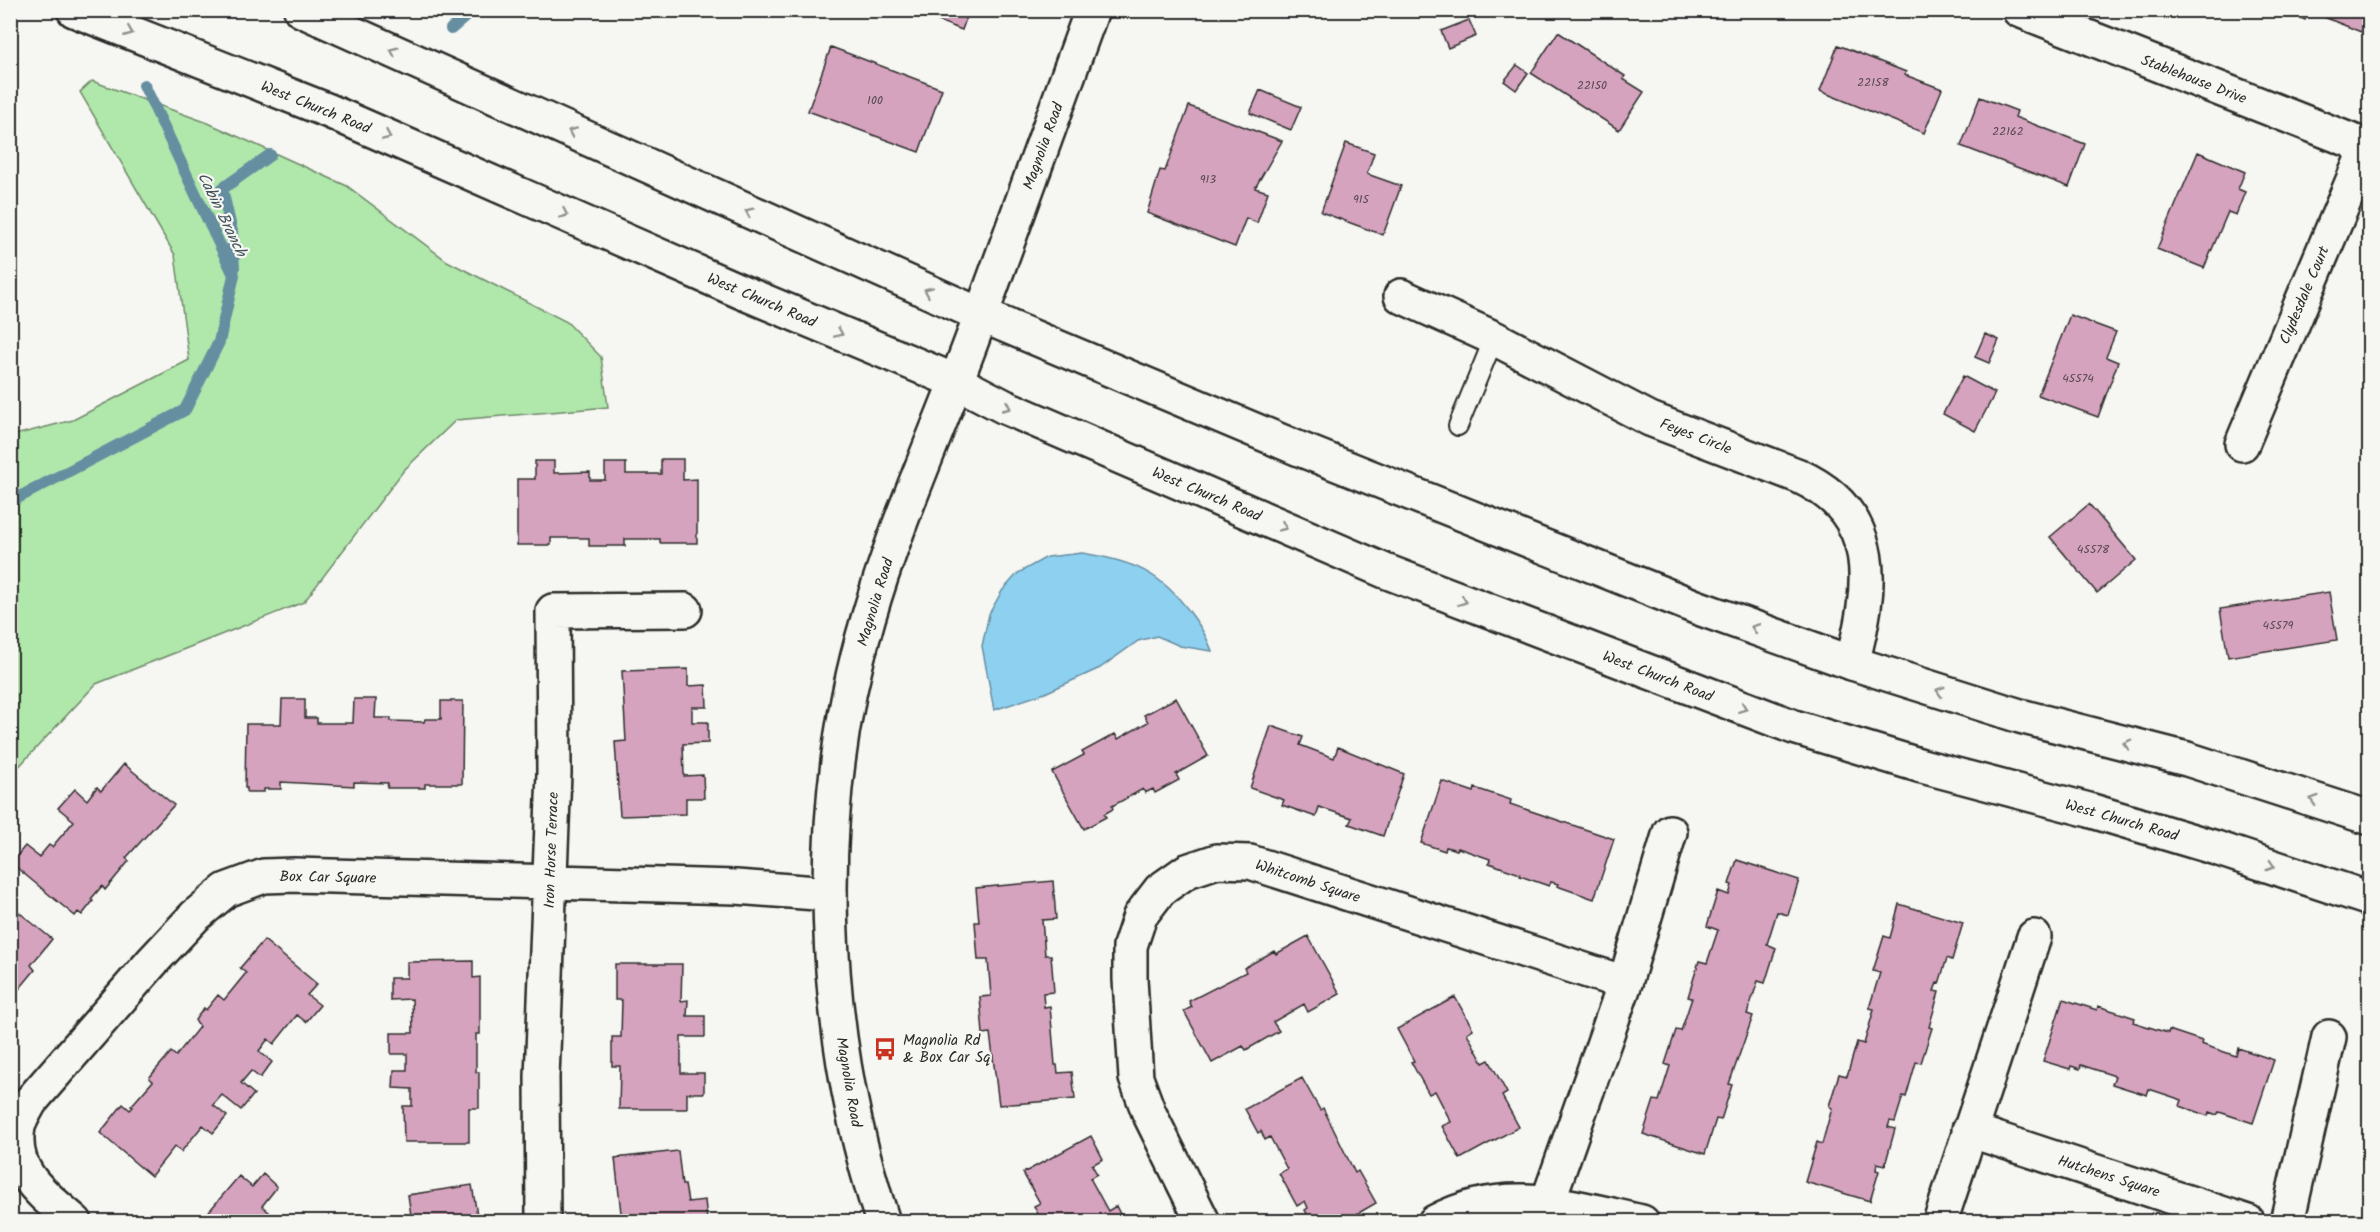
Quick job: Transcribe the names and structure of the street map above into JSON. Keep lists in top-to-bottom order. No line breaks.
{"streets":{"street":["Stablehouse Drive","West Church Road","Magnolia Road","Clydesdale Court","Feyes Circle","Iron Horse Terrace","Box Car Square","Whitcomb Square","Hutchens Square"]},"crossings":[["Stablehouse Drive","Clydesdale Court"],["West Church Road","Magnolia Road"],["Magnolia Road","Box Car Square"],["Iron Horse Terrace","Box Car Square"]],"water":["Cabin Branch"],"places":{"bus stop":["Magnolia Rd & Box Car Sq"]},"house_numbers":["22158","22150","100","22162","913","915","45574","45578","45579"]}
